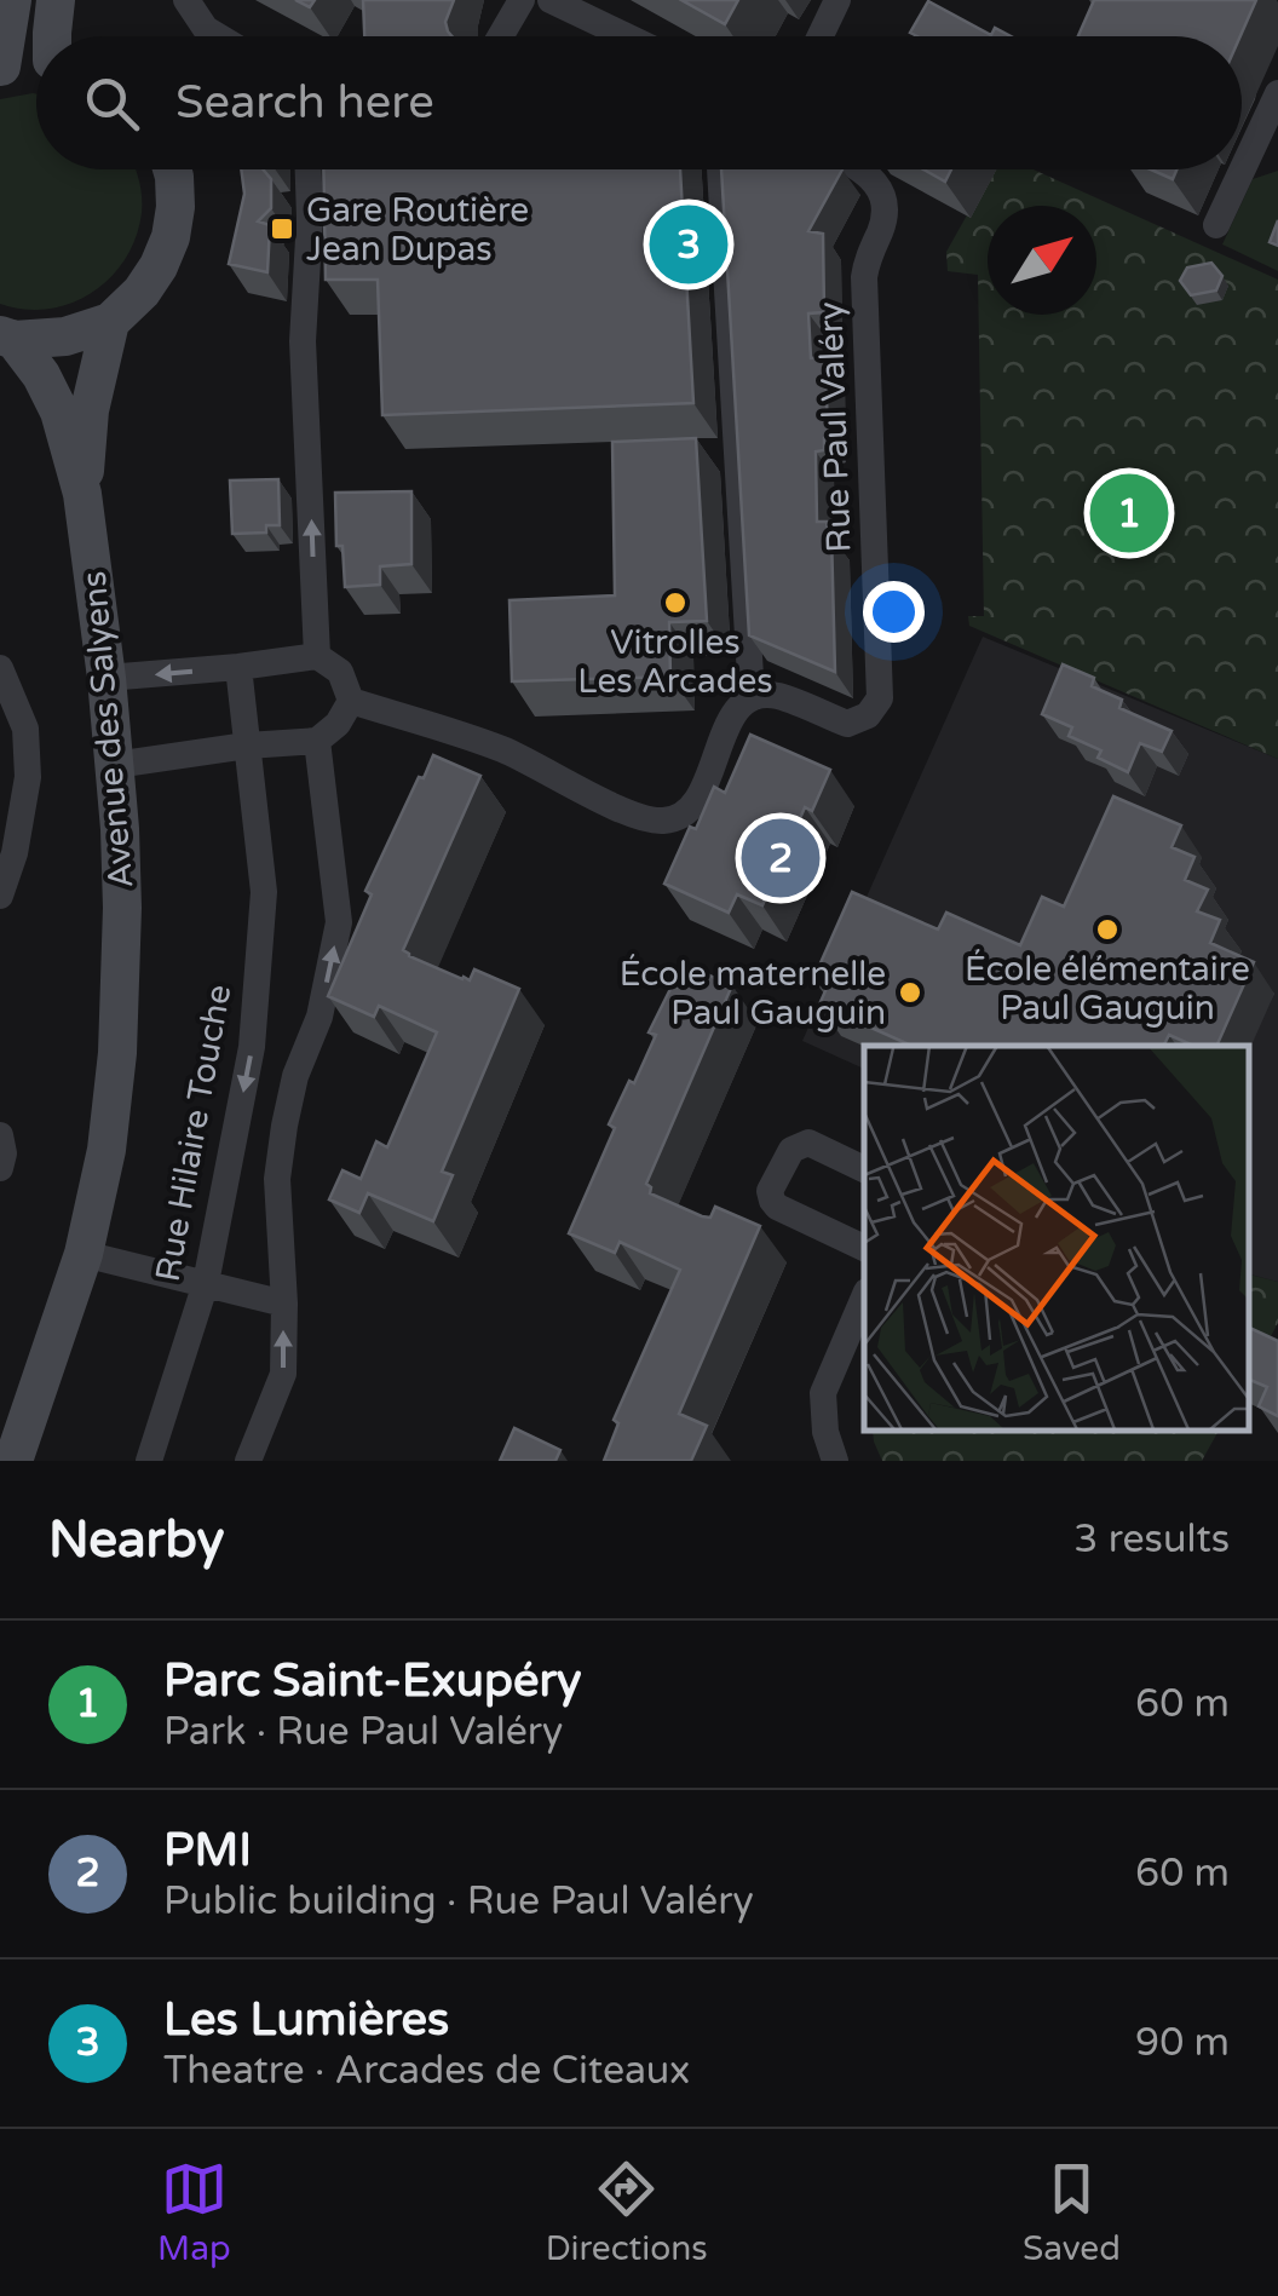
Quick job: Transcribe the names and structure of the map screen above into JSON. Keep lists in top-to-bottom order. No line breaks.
{"streets":{"main road":["Avenue des Salyens"],"street":["Rue Paul Valéry","Rue Hilaire Touche"]},"places":{"transit":["Gare Routière Jean Dupas"],"other":["Vitrolles Les Arcades","École élémentaire Paul Gauguin","École maternelle Paul Gauguin"]},"north":"top right","page":{"search":"Search here","pins":["3","1","2"],"heading":["Nearby","3 results"],"list":[{"mark":"1","name":"Parc Saint-Exupéry","note":"Park · Rue Paul Valéry","value":"60 m"},{"mark":"2","name":"PMI","note":"Public building · Rue Paul Valéry","value":"60 m"},{"mark":"3","name":"Les Lumières","note":"Theatre · Arcades de Citeaux","value":"90 m"}],"nav":["Map","Directions","Saved"]}}
